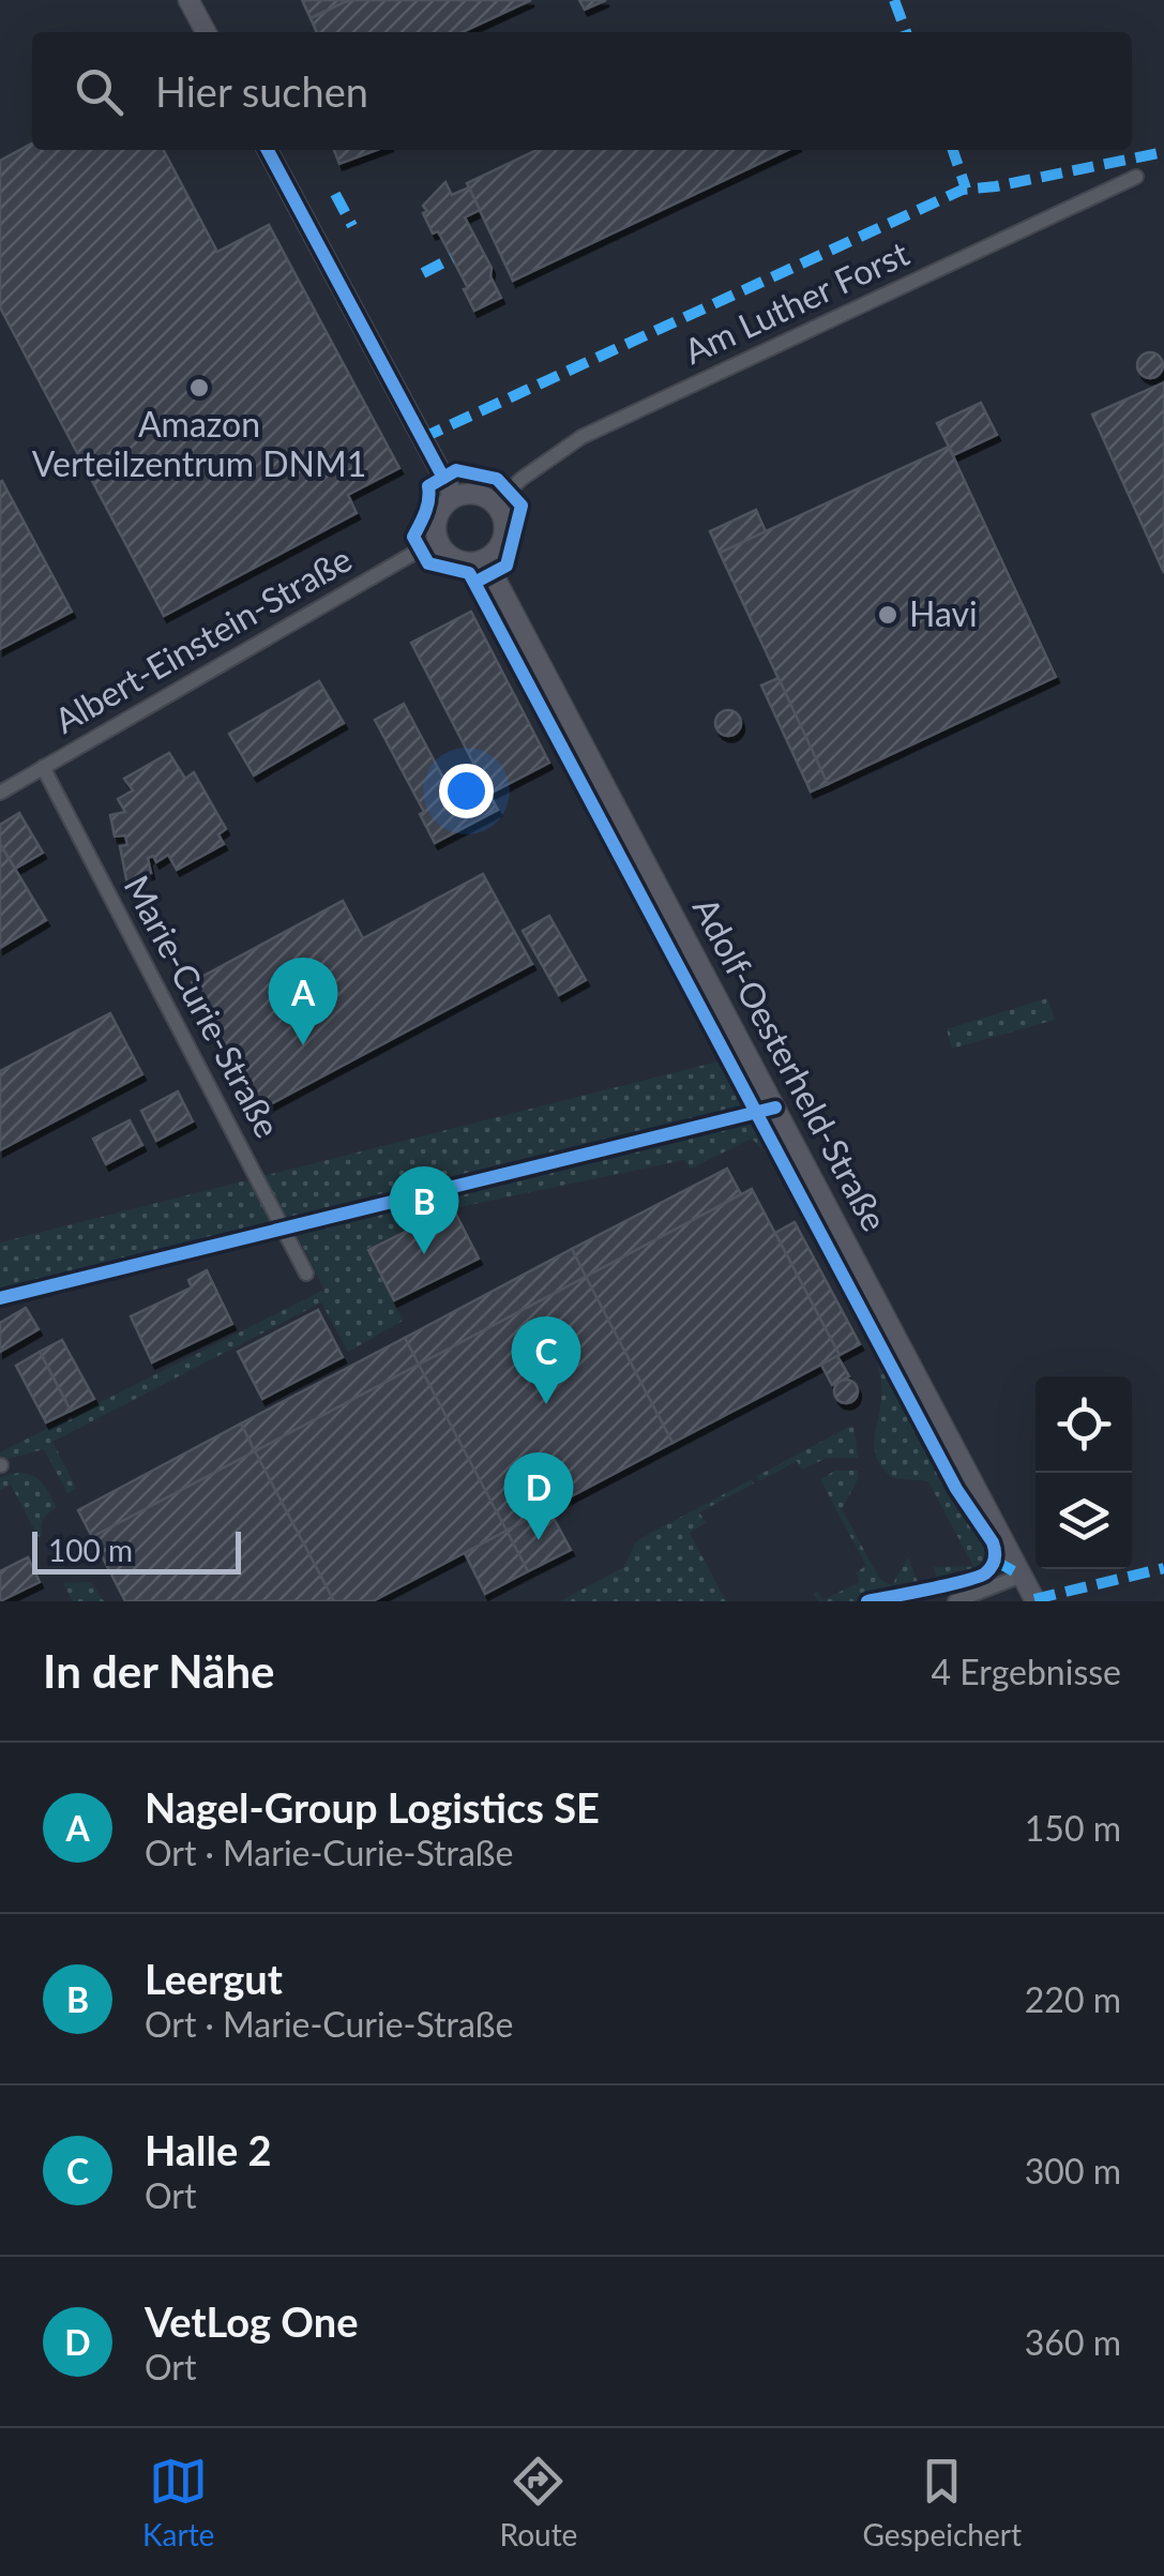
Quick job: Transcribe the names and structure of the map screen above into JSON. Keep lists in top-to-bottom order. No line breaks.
{"streets":{"street":["Am Luther Forst","Albert-Einstein-Straße","Marie-Curie-Straße","Adolf-Oesterheld-Straße"]},"crossings":[["Am Luther Forst","Albert-Einstein-Straße"],["Am Luther Forst","Adolf-Oesterheld-Straße"],["Albert-Einstein-Straße","Marie-Curie-Straße"],["Albert-Einstein-Straße","Adolf-Oesterheld-Straße"]],"places":["Amazon Verteilzentrum DNM1","Havi"],"scale_bar":"100 m","page":{"search":"Hier suchen","pins":["A","B","C","D"],"scale":"100 m","heading":["In der Nähe","4 Ergebnisse"],"list":[{"mark":"A","name":"Nagel-Group Logistics SE","note":"Ort · Marie-Curie-Straße","value":"150 m"},{"mark":"B","name":"Leergut","note":"Ort · Marie-Curie-Straße","value":"220 m"},{"mark":"C","name":"Halle 2","note":"Ort","value":"300 m"},{"mark":"D","name":"VetLog One","note":"Ort","value":"360 m"}],"nav":["Karte","Route","Gespeichert"]}}
